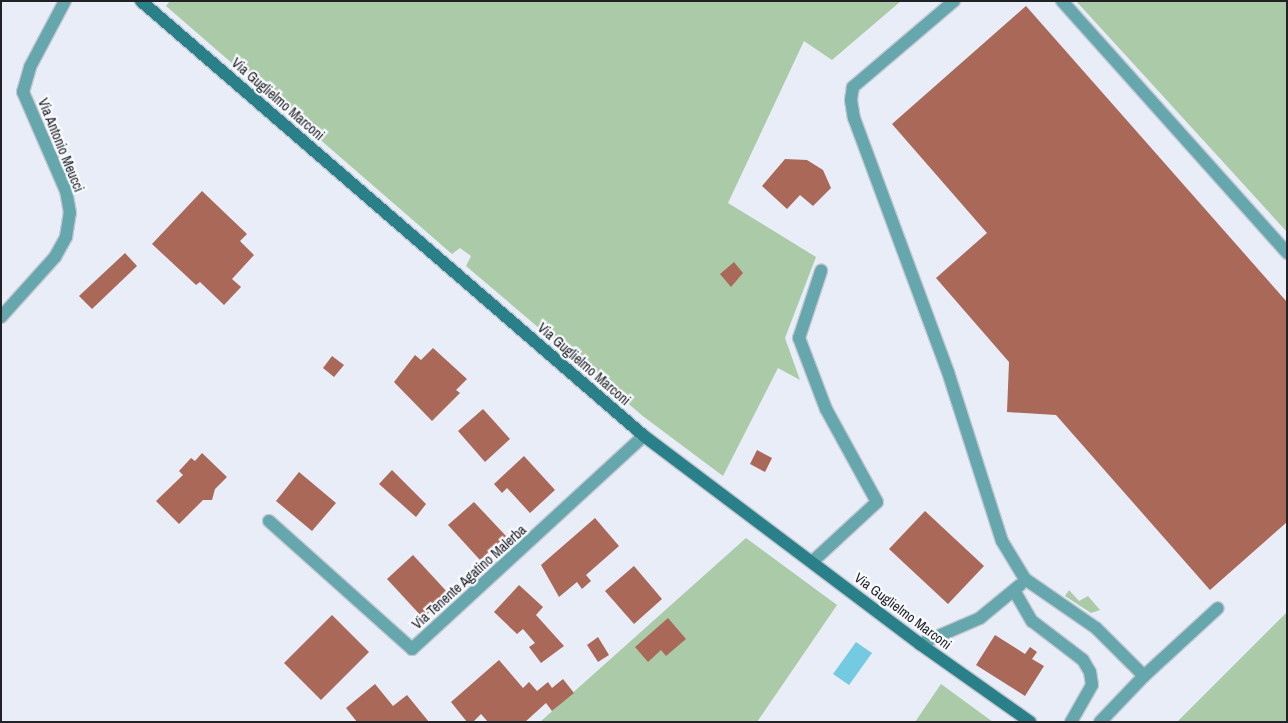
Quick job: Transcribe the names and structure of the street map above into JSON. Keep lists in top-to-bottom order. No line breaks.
{"streets":{"main road":["Via Guglielmo Marconi"],"street":["Via Antonio Meucci","Via Tenente Agatino Malerba"]},"crossings":[["Via Guglielmo Marconi","Via Tenente Agatino Malerba"]]}
